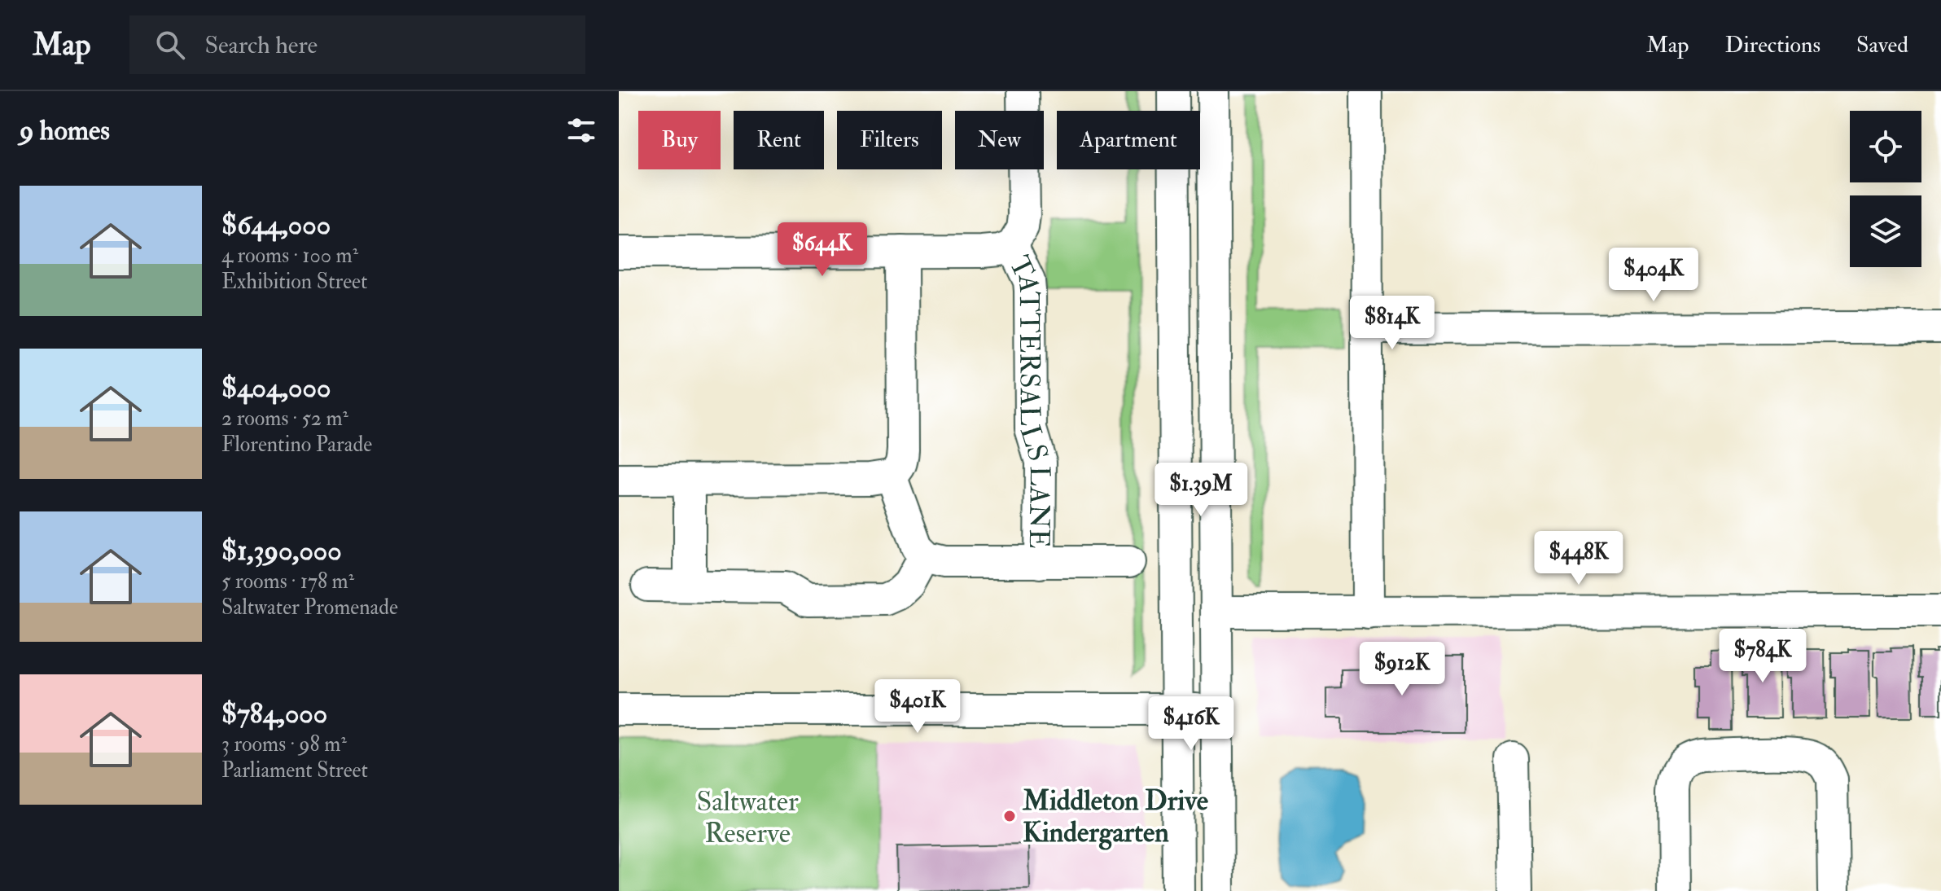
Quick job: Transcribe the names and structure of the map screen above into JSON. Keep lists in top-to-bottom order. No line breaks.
{"streets":{"street":["TATTERSALLS LANE"]},"parks":["Saltwater Reserve"],"places":["Middleton Drive Kindergarten"],"page":{"header":"Map","search":"Search here","nav":["Map","Directions","Saved"],"heading":"9 homes","chip":["Buy","Rent","Filters","New","Apartment"],"list":[{"name":"$644,000","note":"4 rooms · 100 m² · Exhibition Street"},{"name":"$404,000","note":"2 rooms · 52 m² · Florentino Parade"},{"name":"$1,390,000","note":"5 rooms · 178 m² · Saltwater Promenade"},{"name":"$784,000","note":"3 rooms · 98 m² · Parliament Street"}],"price":["$644K","$404K","$814K","$1.39M","$448K","$784K","$912K","$401K","$416K"]}}
